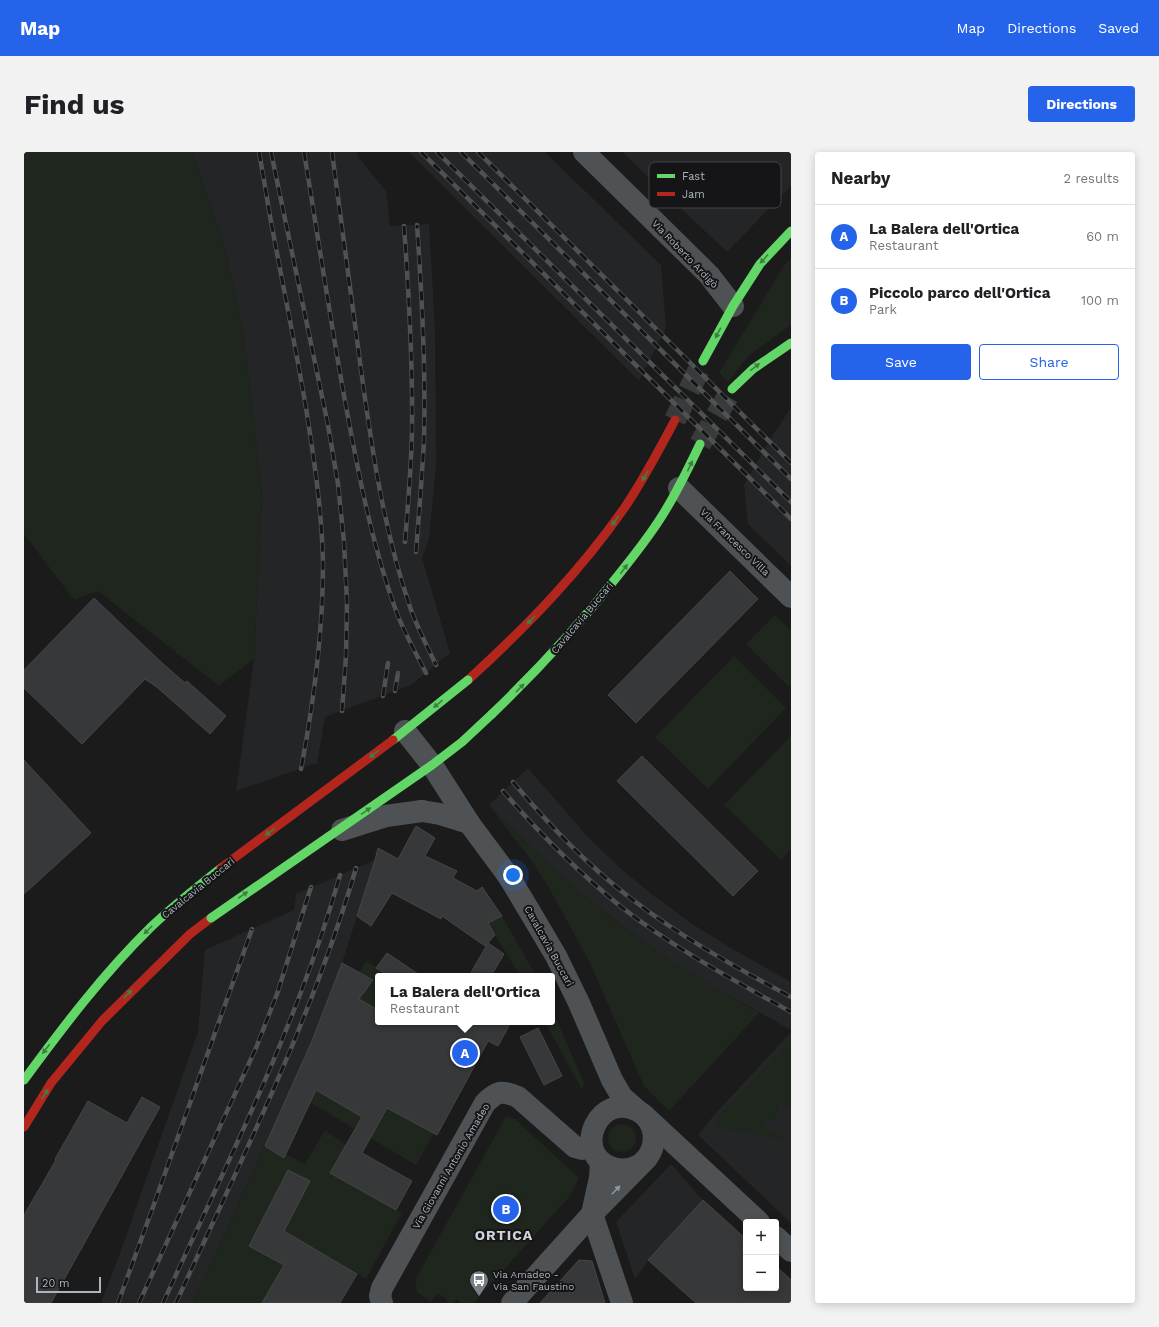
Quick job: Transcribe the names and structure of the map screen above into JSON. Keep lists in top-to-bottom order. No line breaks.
{"streets":{"street":["Via Roberto Ardigò","Via Francesco Villa","Cavalcavia Buccari","Via Giovanni Antonio Amadeo"]},"crossings":[["Via Francesco Villa","Cavalcavia Buccari"],["Cavalcavia Buccari","Via Giovanni Antonio Amadeo"]],"districts":["ORTICA"],"places":{"bus stop":["Via Amadeo - Via San Faustino"]},"legend":["Fast","Jam"],"scale_bar":"20 m","page":{"header":"Map","nav":["Map","Directions","Saved"],"buttons":["Directions",["Save","Share"]],"title":"Find us","heading":["Nearby","2 results"],"list":[{"mark":"A","name":"La Balera dell'Ortica","note":"Restaurant","value":"60 m"},{"mark":"B","name":"Piccolo parco dell'Ortica","note":"Park","value":"100 m"}],"popup":["La Balera dell'Ortica","Restaurant"],"pins":["A","B"],"map_buttons":["+","−"],"scale":"20 m"}}
